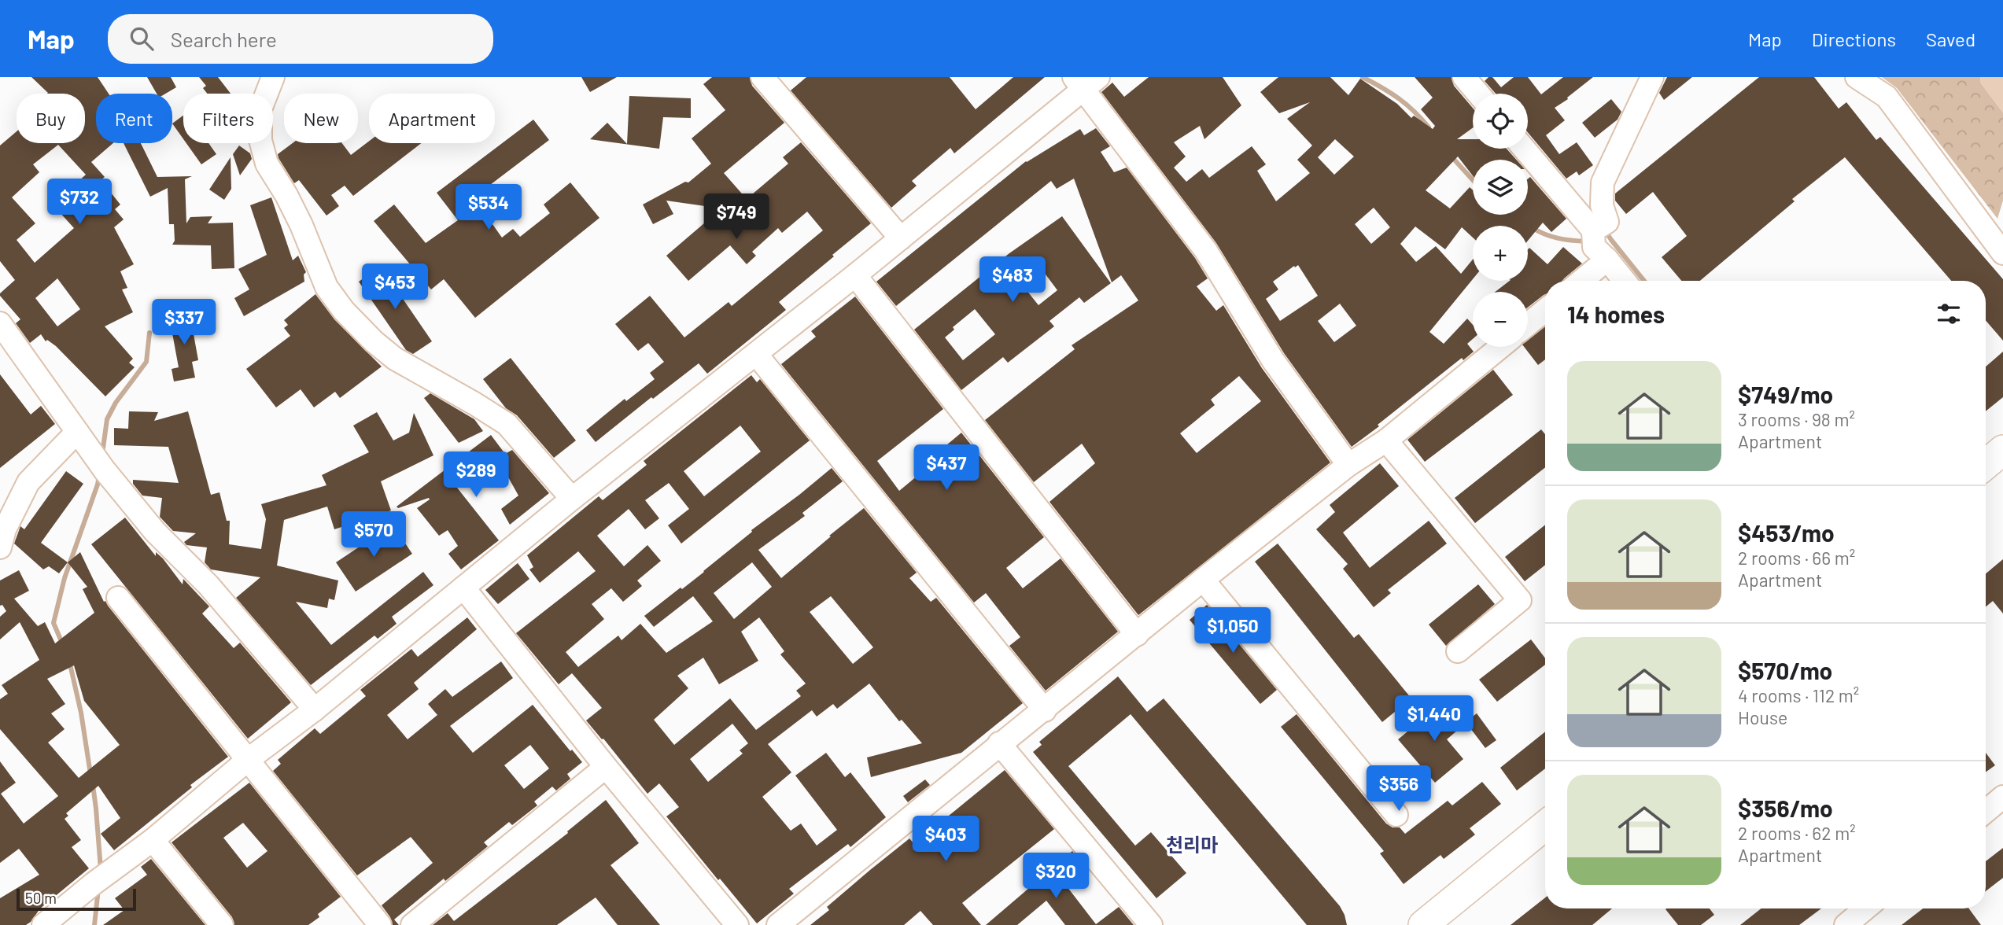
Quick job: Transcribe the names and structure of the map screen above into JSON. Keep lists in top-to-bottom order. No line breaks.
{"districts":["천리마"],"scale_bar":"50 m","page":{"header":"Map","search":"Search here","nav":["Map","Directions","Saved"],"map_buttons":["+","−"],"chip":["Buy","Rent","Filters","New","Apartment"],"price":["$732","$534","$749","$483","$453","$337","$437","$289","$570","$1,050","$1,440","$356","$403","$320"],"heading":"14 homes","list":[{"name":"$749/mo","note":"3 rooms · 98 m² · Apartment"},{"name":"$453/mo","note":"2 rooms · 66 m² · Apartment"},{"name":"$570/mo","note":"4 rooms · 112 m² · House"},{"name":"$356/mo","note":"2 rooms · 62 m² · Apartment"}],"scale":"50 m"}}
